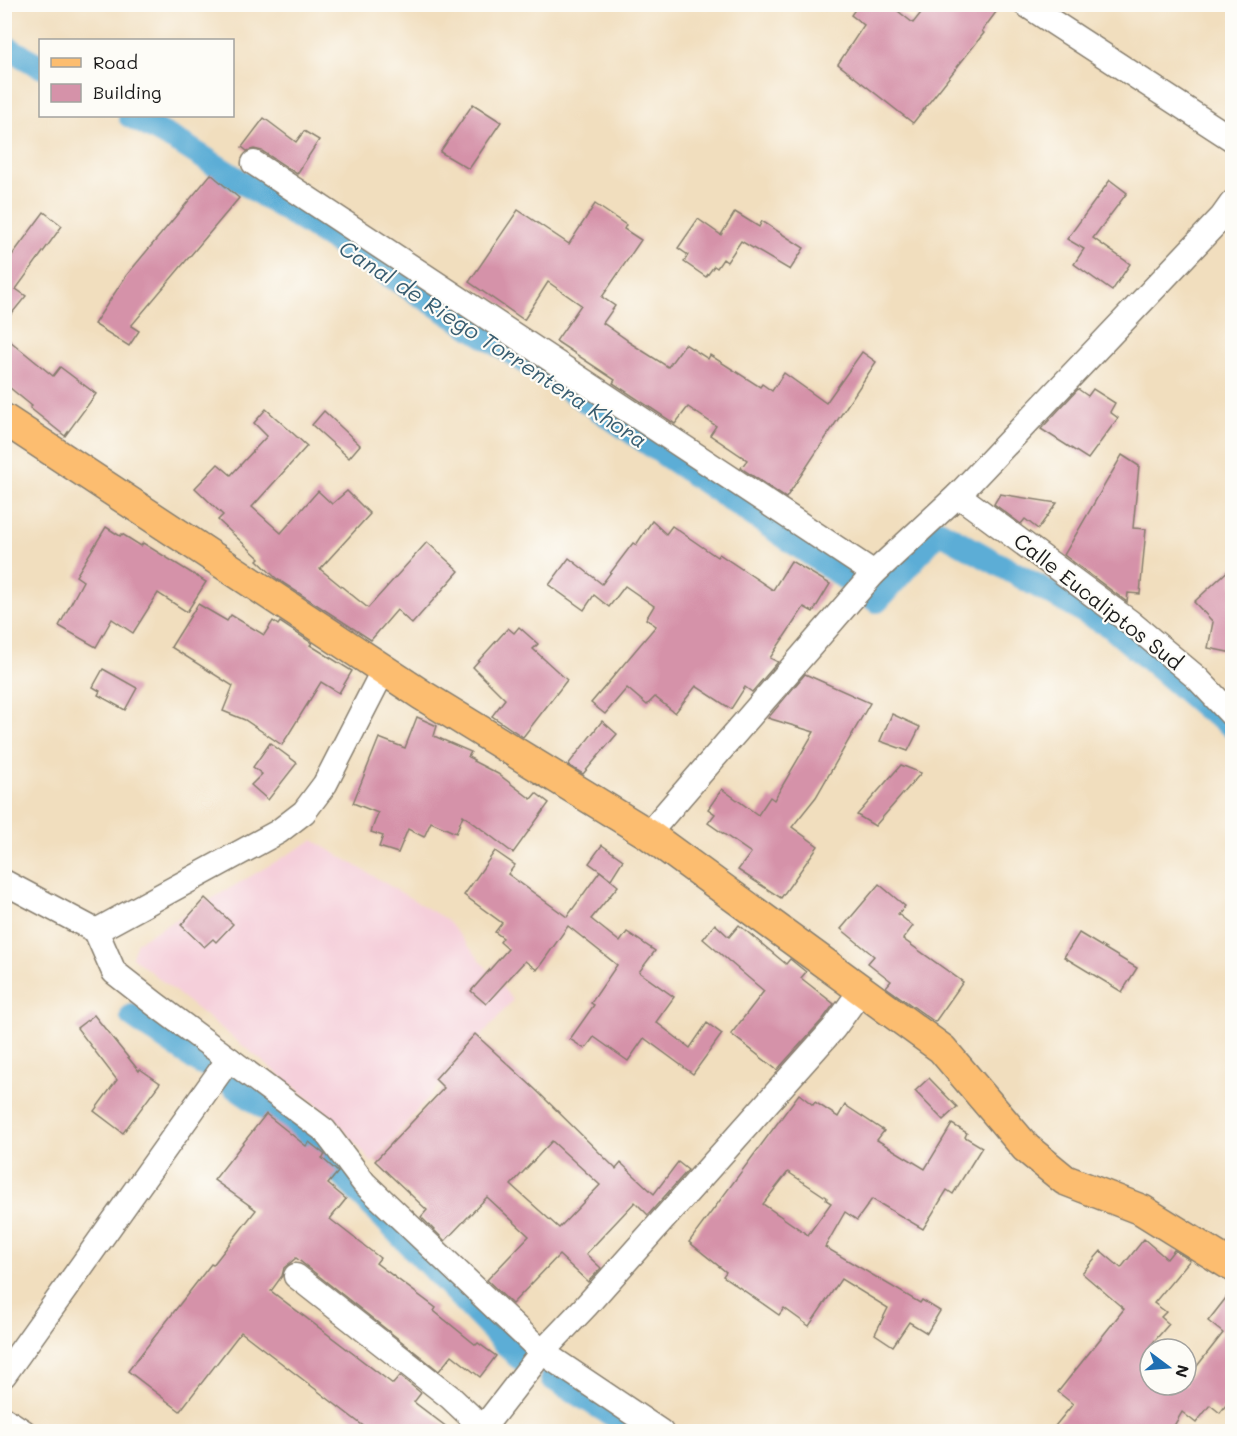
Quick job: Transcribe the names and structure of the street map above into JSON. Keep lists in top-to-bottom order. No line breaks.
{"streets":{"street":["Calle Eucaliptos Sud"]},"water":["Canal de Riego Torrentera Khora"],"legend":["Road","Building"],"north":"right"}
